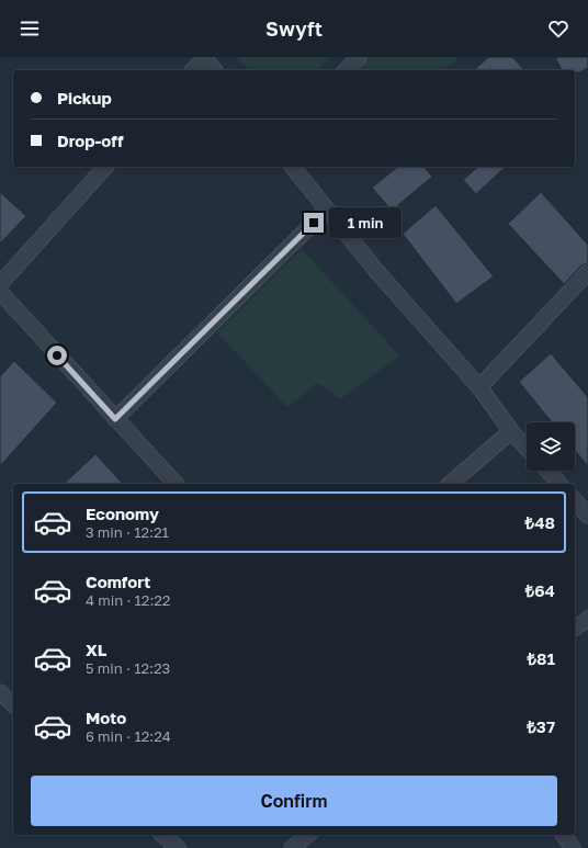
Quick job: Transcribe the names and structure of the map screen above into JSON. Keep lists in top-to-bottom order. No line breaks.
{"page":{"header":"Swyft","banner":["Pickup","Drop-off"],"bubble":"1 min","list":[{"name":"Economy","note":"3 min · 12:21","value":"₺48"},{"name":"Comfort","note":"4 min · 12:22","value":"₺64"},{"name":"XL","note":"5 min · 12:23","value":"₺81"},{"name":"Moto","note":"6 min · 12:24","value":"₺37"}],"buttons":"Confirm"}}
